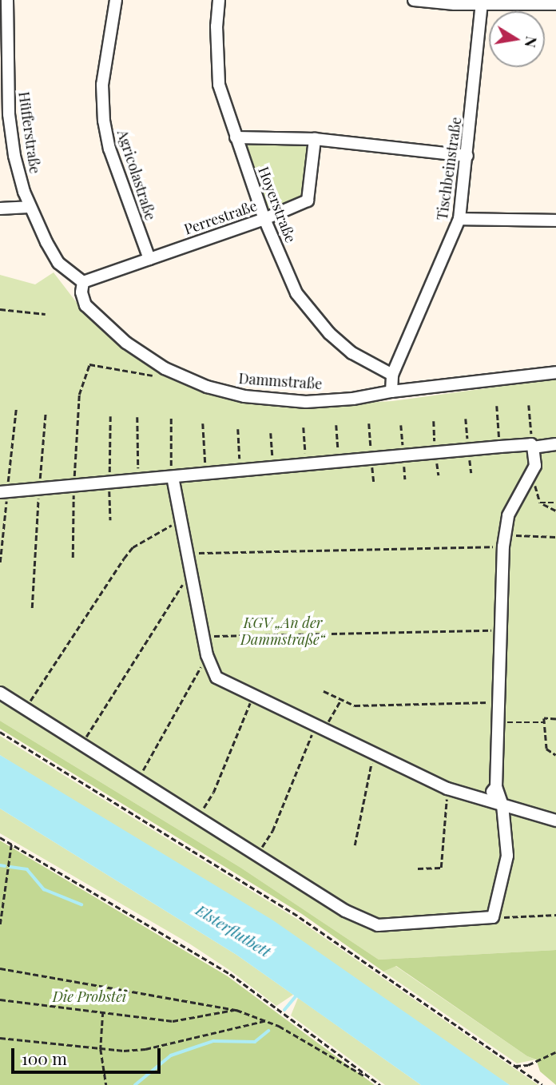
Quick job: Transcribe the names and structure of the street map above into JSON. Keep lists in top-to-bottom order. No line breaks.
{"streets":{"street":["Hüfferstraße","Tischbeinstraße","Agricolastraße","Hoyerstraße","Perrestraße","Dammstraße"]},"crossings":[["Hüfferstraße","Perrestraße"],["Hüfferstraße","Dammstraße"],["Tischbeinstraße","Hoyerstraße"],["Tischbeinstraße","Dammstraße"],["Agricolastraße","Perrestraße"],["Hoyerstraße","Perrestraße"],["Perrestraße","Dammstraße"]],"water":["Elsterflutbett"],"parks":["KGV „An der Dammstraße“","Die Probstei"],"scale_bar":"100 m","north":"right"}
